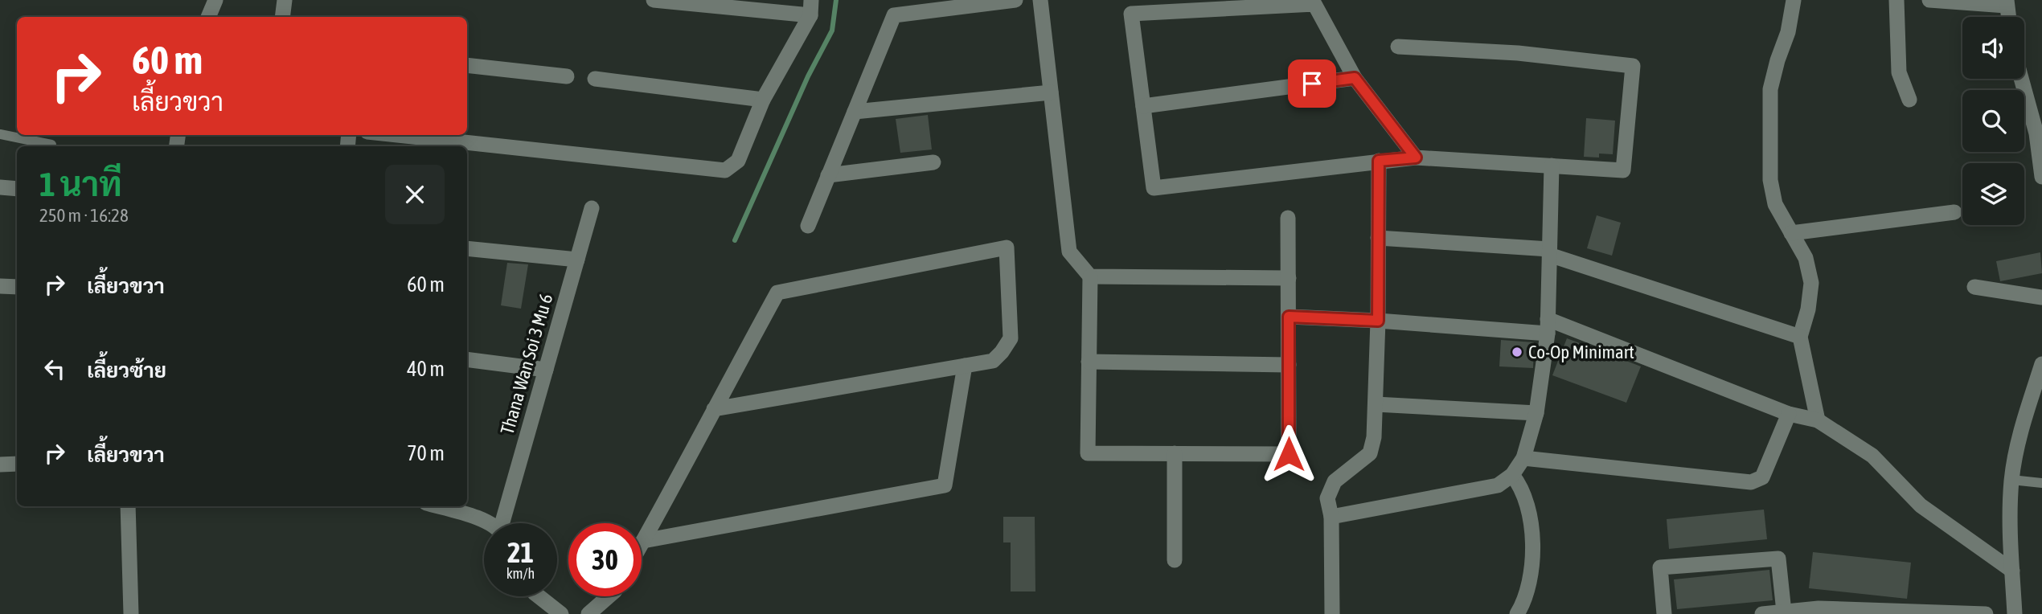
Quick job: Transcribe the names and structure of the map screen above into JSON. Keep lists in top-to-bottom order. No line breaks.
{"streets":{"street":["Thana Wan Soi 3 Mu 6"]},"places":["Co-Op Minimart"],"page":{"turn":["60 m","เลี้ยวขวา"],"heading":["1 นาที","250 m · 16:28"],"list":[{"name":"เลี้ยวขวา","value":"60 m"},{"name":"เลี้ยวซ้าย","value":"40 m"},{"name":"เลี้ยวขวา","value":"70 m"}],"speed":"21 km/h","limit":"30"}}
